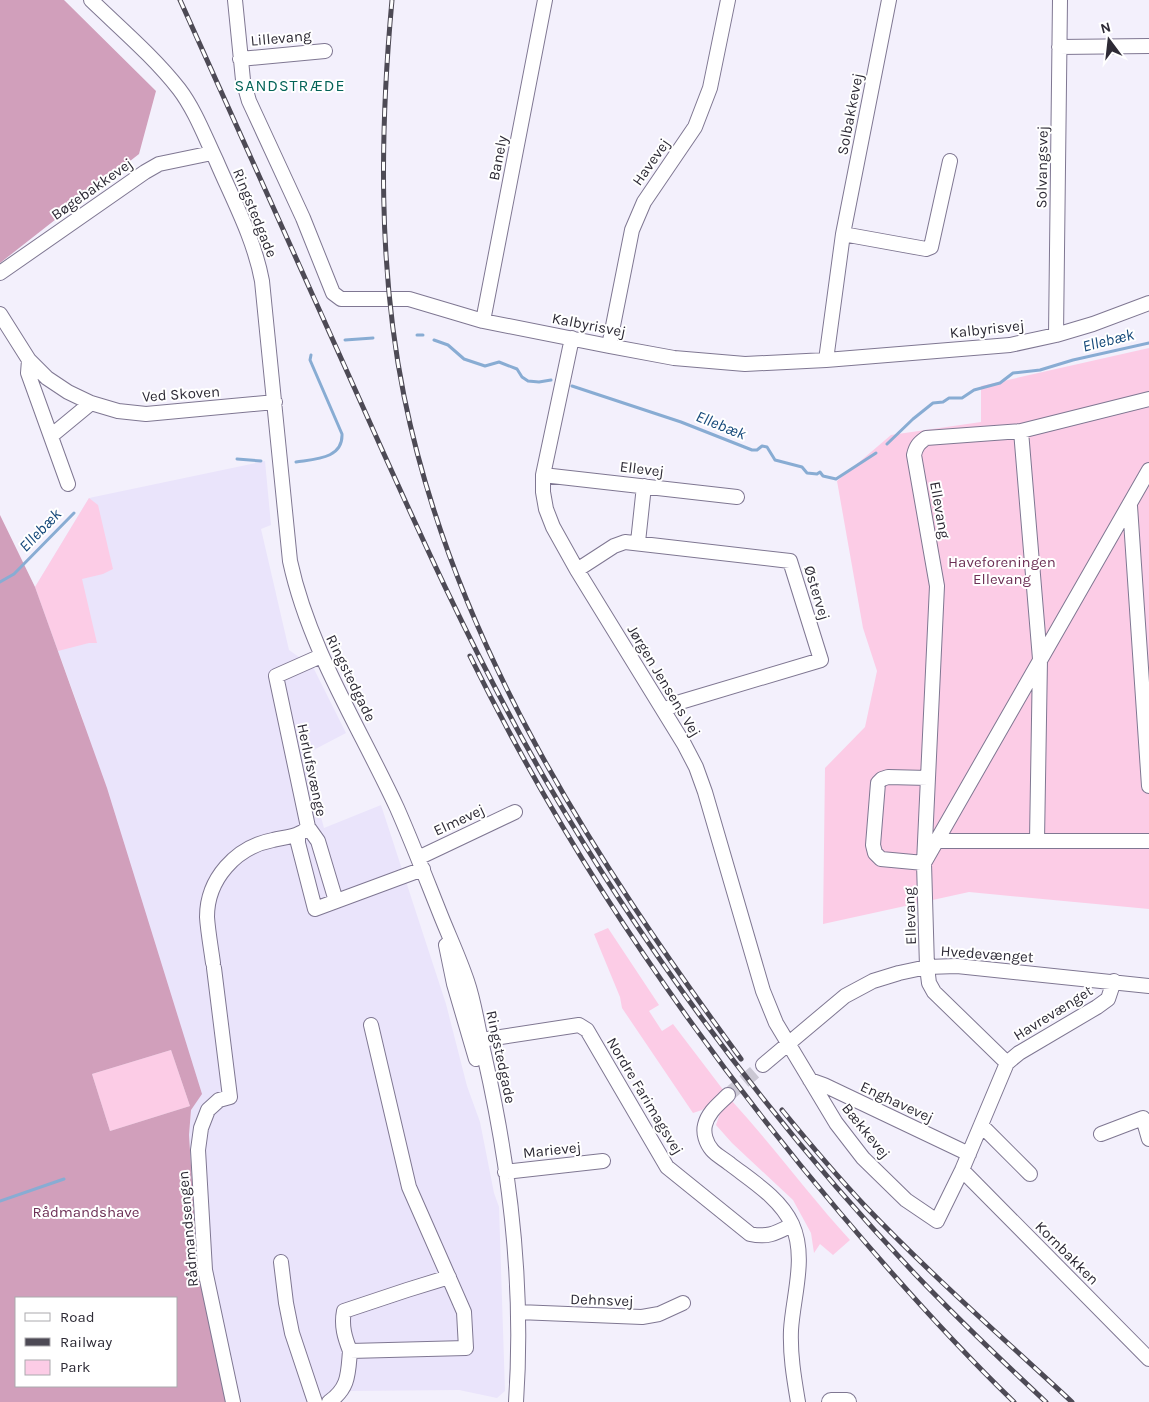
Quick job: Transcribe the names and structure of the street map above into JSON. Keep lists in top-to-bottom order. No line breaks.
{"streets":{"street":["Lillevang","Solbakkevej","Banely","Havevej","Solvangsvej","Bøgebakkevej","Ringstedgade","Kalbyrisvej","Ved Skoven","Ellevej","Ellevang","Østervej","Jørgen Jensens Vej","Herlufsvænge","Elmevej","Hvedevænget","Havrevænget","Nordre Farimagsvej","Enghavevej","Bækkevej","Marievej","Rådmandsengen","Kornbakken","Dehnsvej"]},"crossings":[["Lillevang","Kalbyrisvej"],["Solbakkevej","Kalbyrisvej"],["Banely","Kalbyrisvej"],["Havevej","Kalbyrisvej"],["Solvangsvej","Kalbyrisvej"],["Bøgebakkevej","Ringstedgade"],["Ringstedgade","Ved Skoven"],["Ringstedgade","Herlufsvænge"],["Ringstedgade","Elmevej"],["Ringstedgade","Nordre Farimagsvej"],["Ringstedgade","Marievej"],["Ringstedgade","Dehnsvej"],["Kalbyrisvej","Jørgen Jensens Vej"],["Ellevej","Jørgen Jensens Vej"],["Ellevang","Hvedevænget"],["Ellevang","Havrevænget"],["Østervej","Jørgen Jensens Vej"],["Jørgen Jensens Vej","Hvedevænget"],["Jørgen Jensens Vej","Bækkevej"],["Herlufsvænge","Elmevej"],["Herlufsvænge","Rådmandsengen"],["Hvedevænget","Havrevænget"],["Hvedevænget","Bækkevej"],["Havrevænget","Enghavevej"],["Havrevænget","Bækkevej"],["Havrevænget","Kornbakken"],["Enghavevej","Bækkevej"]],"districts":["SANDSTRÆDE"],"water":["Ellebæk"],"parks":["Haveforeningen Ellevang","Rådmandshave"],"legend":["Road","Railway","Park"],"north":"top"}
